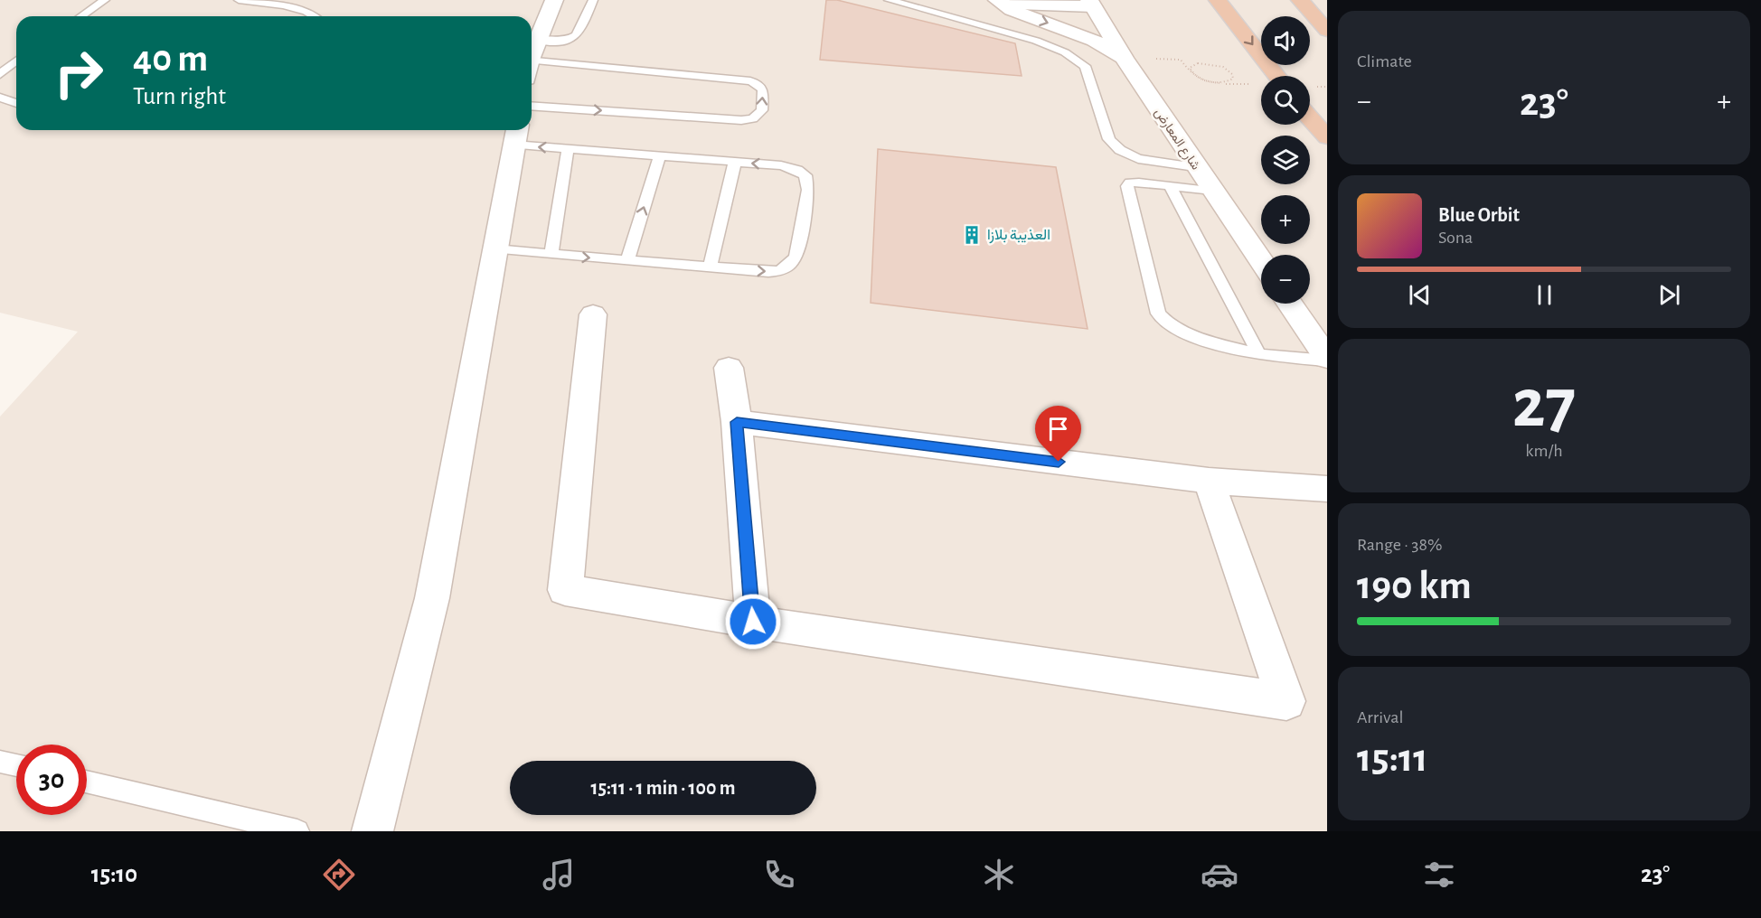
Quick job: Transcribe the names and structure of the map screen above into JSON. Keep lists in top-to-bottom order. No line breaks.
{"streets":{"street":["شارع المعارض"]},"places":{"building":["العذيبة بلازا"]},"page":{"tile":["Climate",["27","km/h"],["Range · 38%","190 km"],["Arrival","15:11"]],"map_buttons":["+","−"],"turn":["40 m","Turn right"],"heat":["−","23°","+"],"song":["Blue Orbit","Sona"],"limit":"30","trip":"15:11 · 1 min · 100 m","tabs":["15:10","23°"]}}
